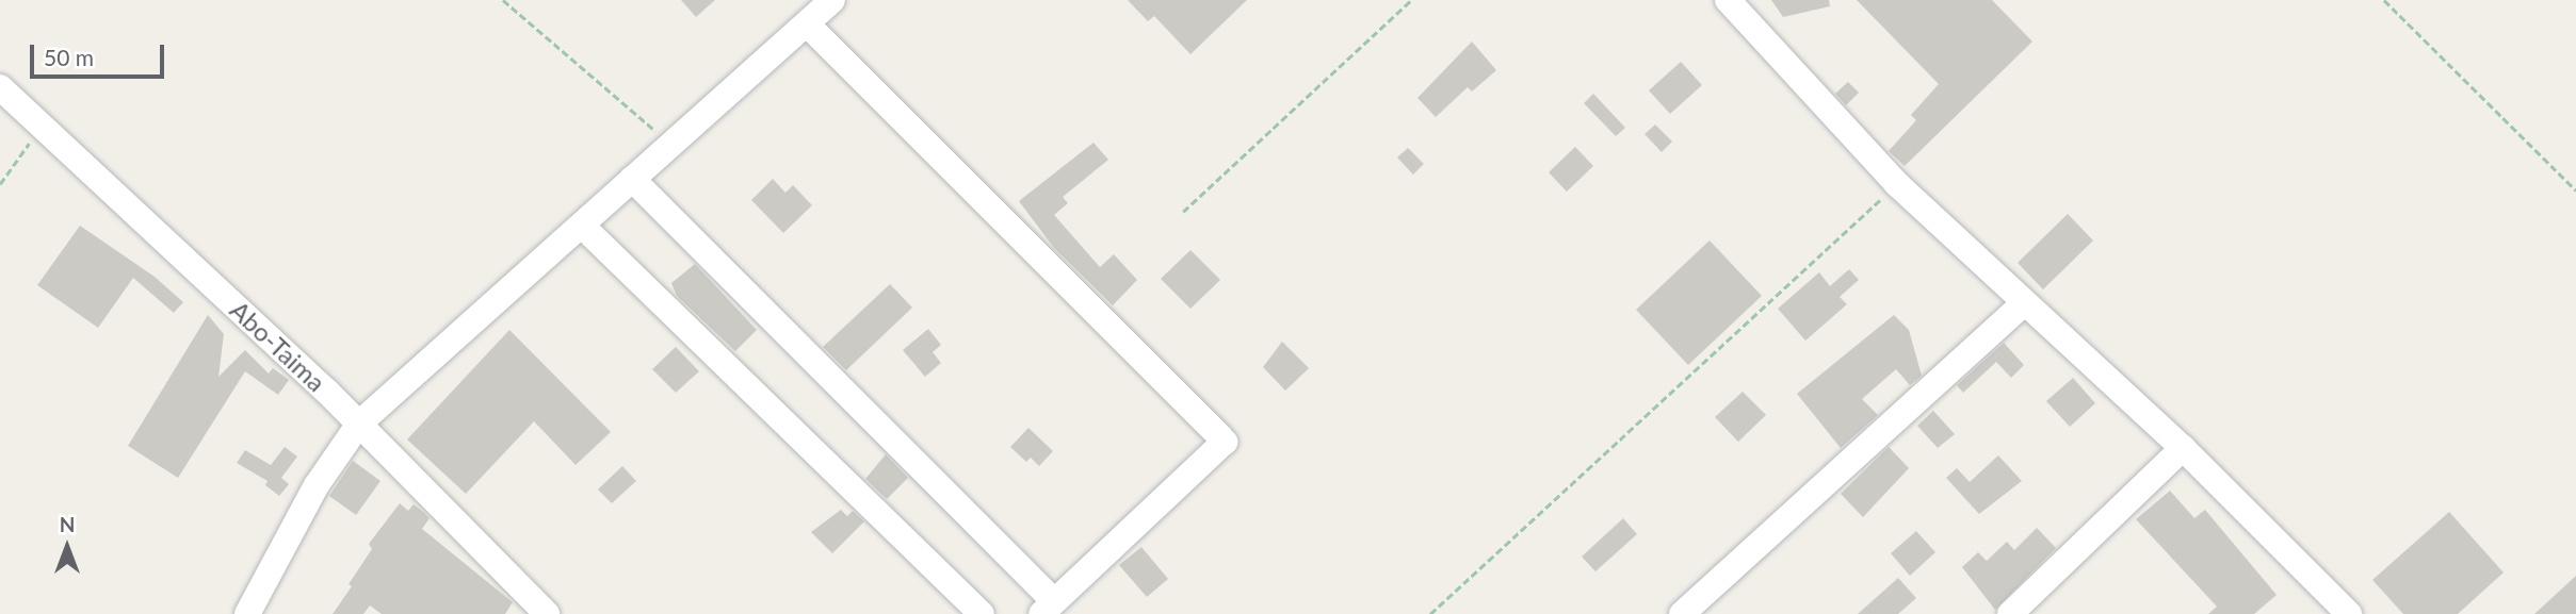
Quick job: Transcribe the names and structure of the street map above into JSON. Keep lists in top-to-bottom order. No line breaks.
{"streets":{"street":["Abo-Taima"]},"scale_bar":"50 m","north":"top"}
